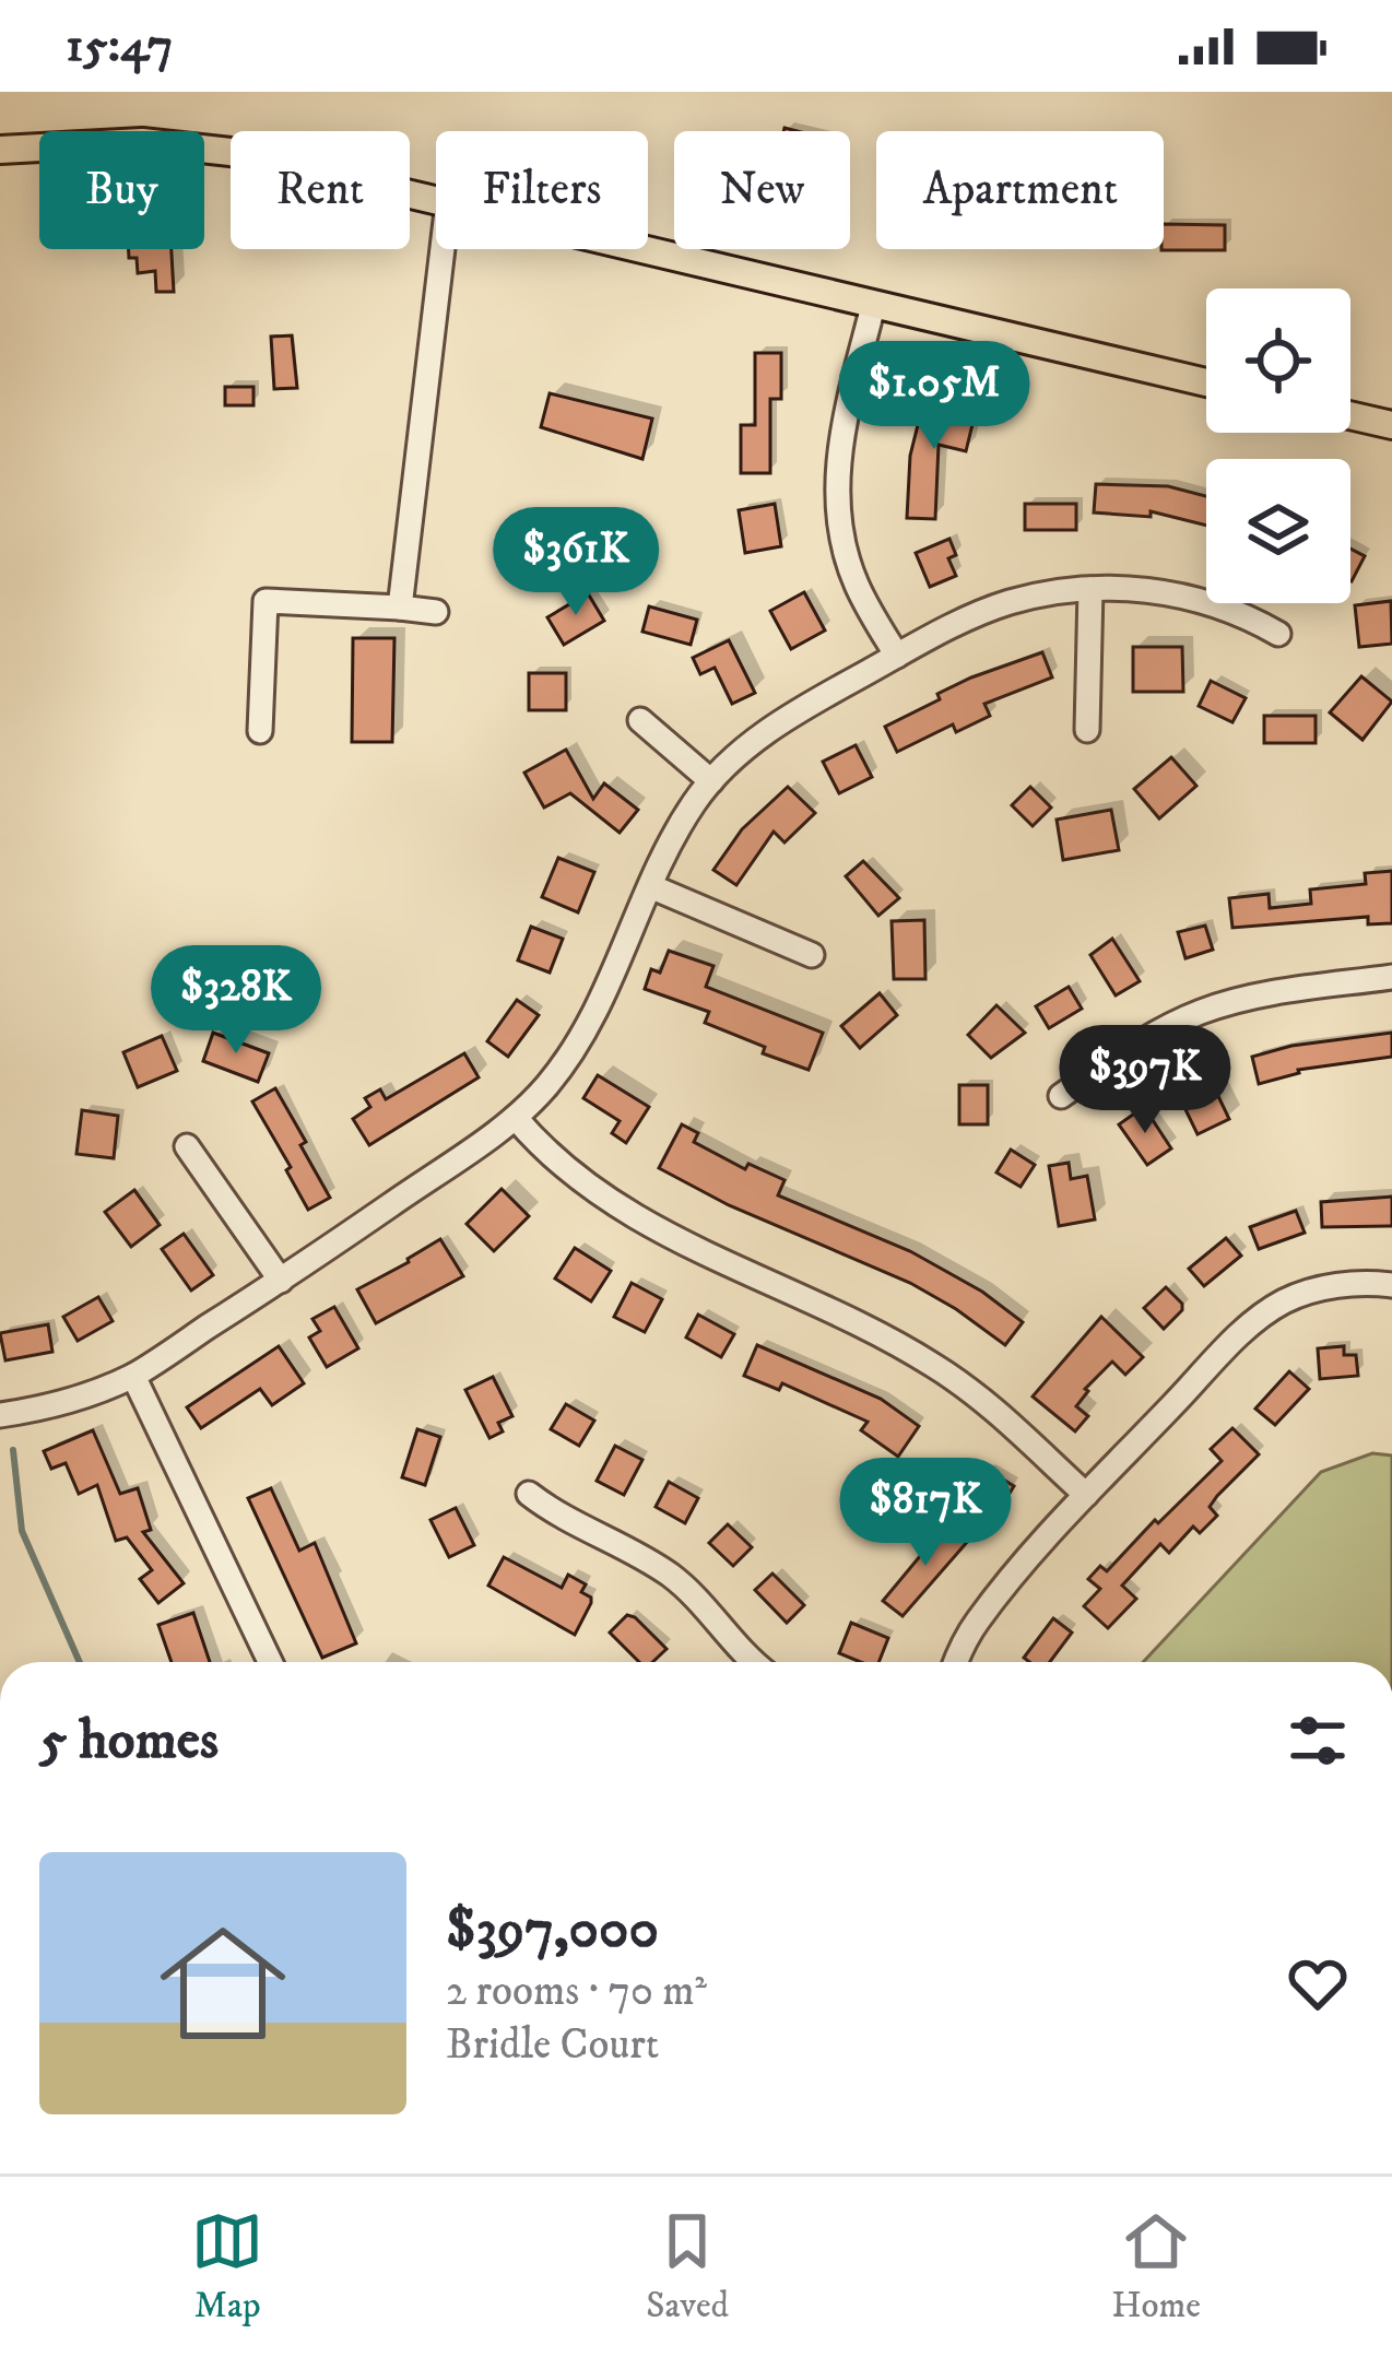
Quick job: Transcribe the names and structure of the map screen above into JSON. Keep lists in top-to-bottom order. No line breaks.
{"page":{"status":"15:47","chip":["Buy","Rent","Filters","New","Apartment"],"price":["$1.05M","$361K","$328K","$397K","$817K"],"heading":"5 homes","list":[{"name":"$397,000","note":"2 rooms · 70 m² · Bridle Court"}],"tabs":["Map","Saved","Home"]}}
